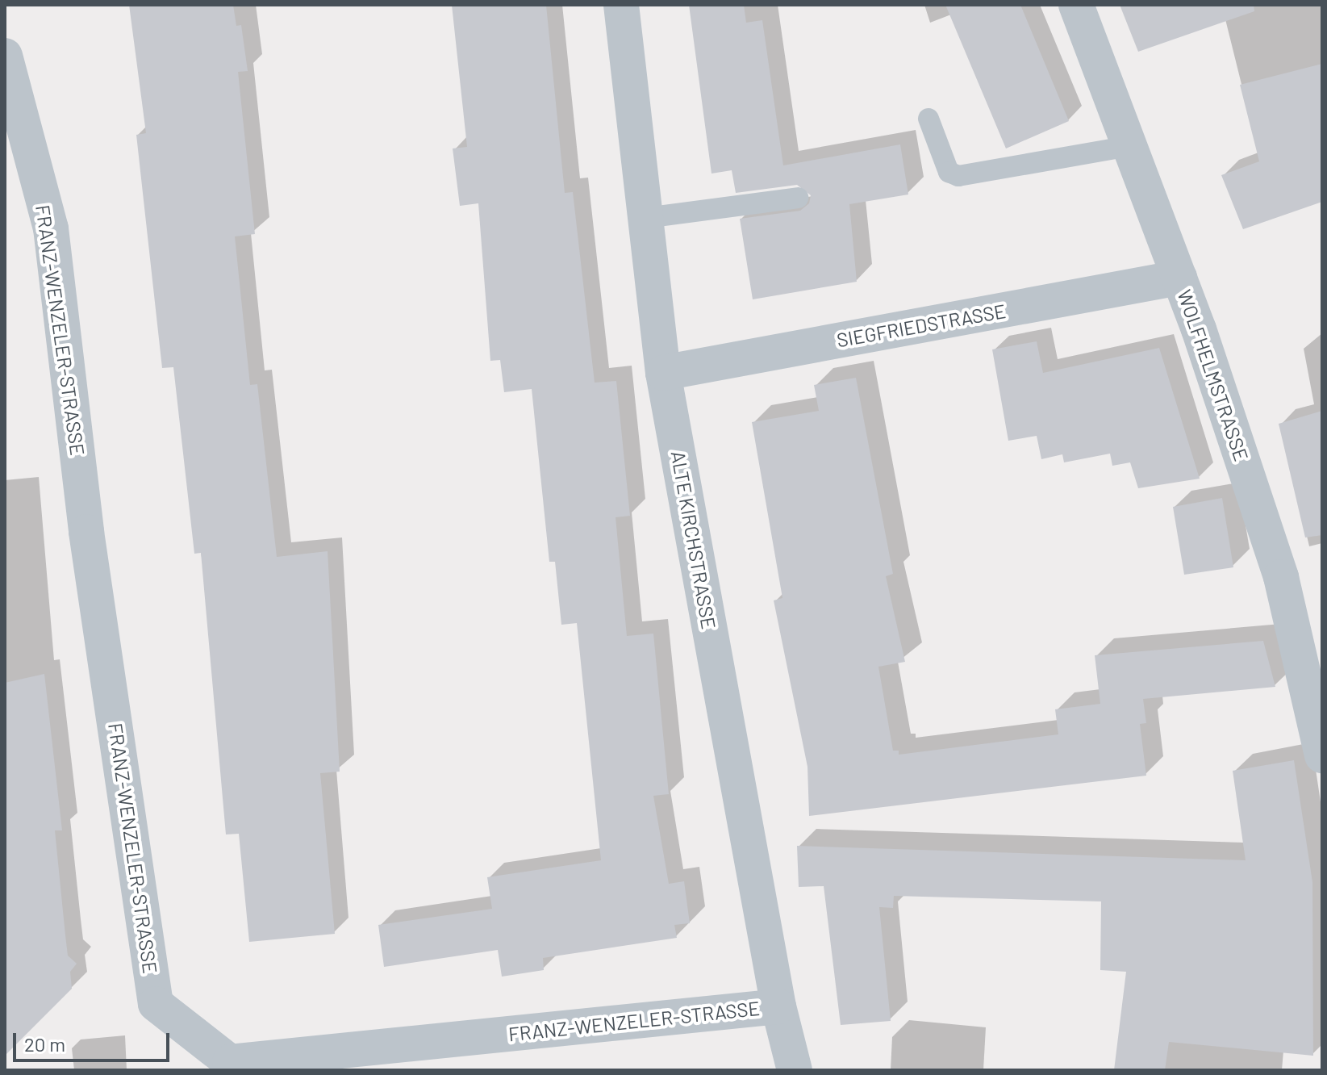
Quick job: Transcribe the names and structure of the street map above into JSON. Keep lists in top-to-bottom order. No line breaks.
{"streets":{"street":["SIEGFRIEDSTRASSE","FRANZ-WENZELER-STRASSE","WOLFHELMSTRASSE","ALTE KIRCHSTRASSE"]},"crossings":[["SIEGFRIEDSTRASSE","WOLFHELMSTRASSE"],["SIEGFRIEDSTRASSE","ALTE KIRCHSTRASSE"],["FRANZ-WENZELER-STRASSE","ALTE KIRCHSTRASSE"]],"scale_bar":"20 m"}
